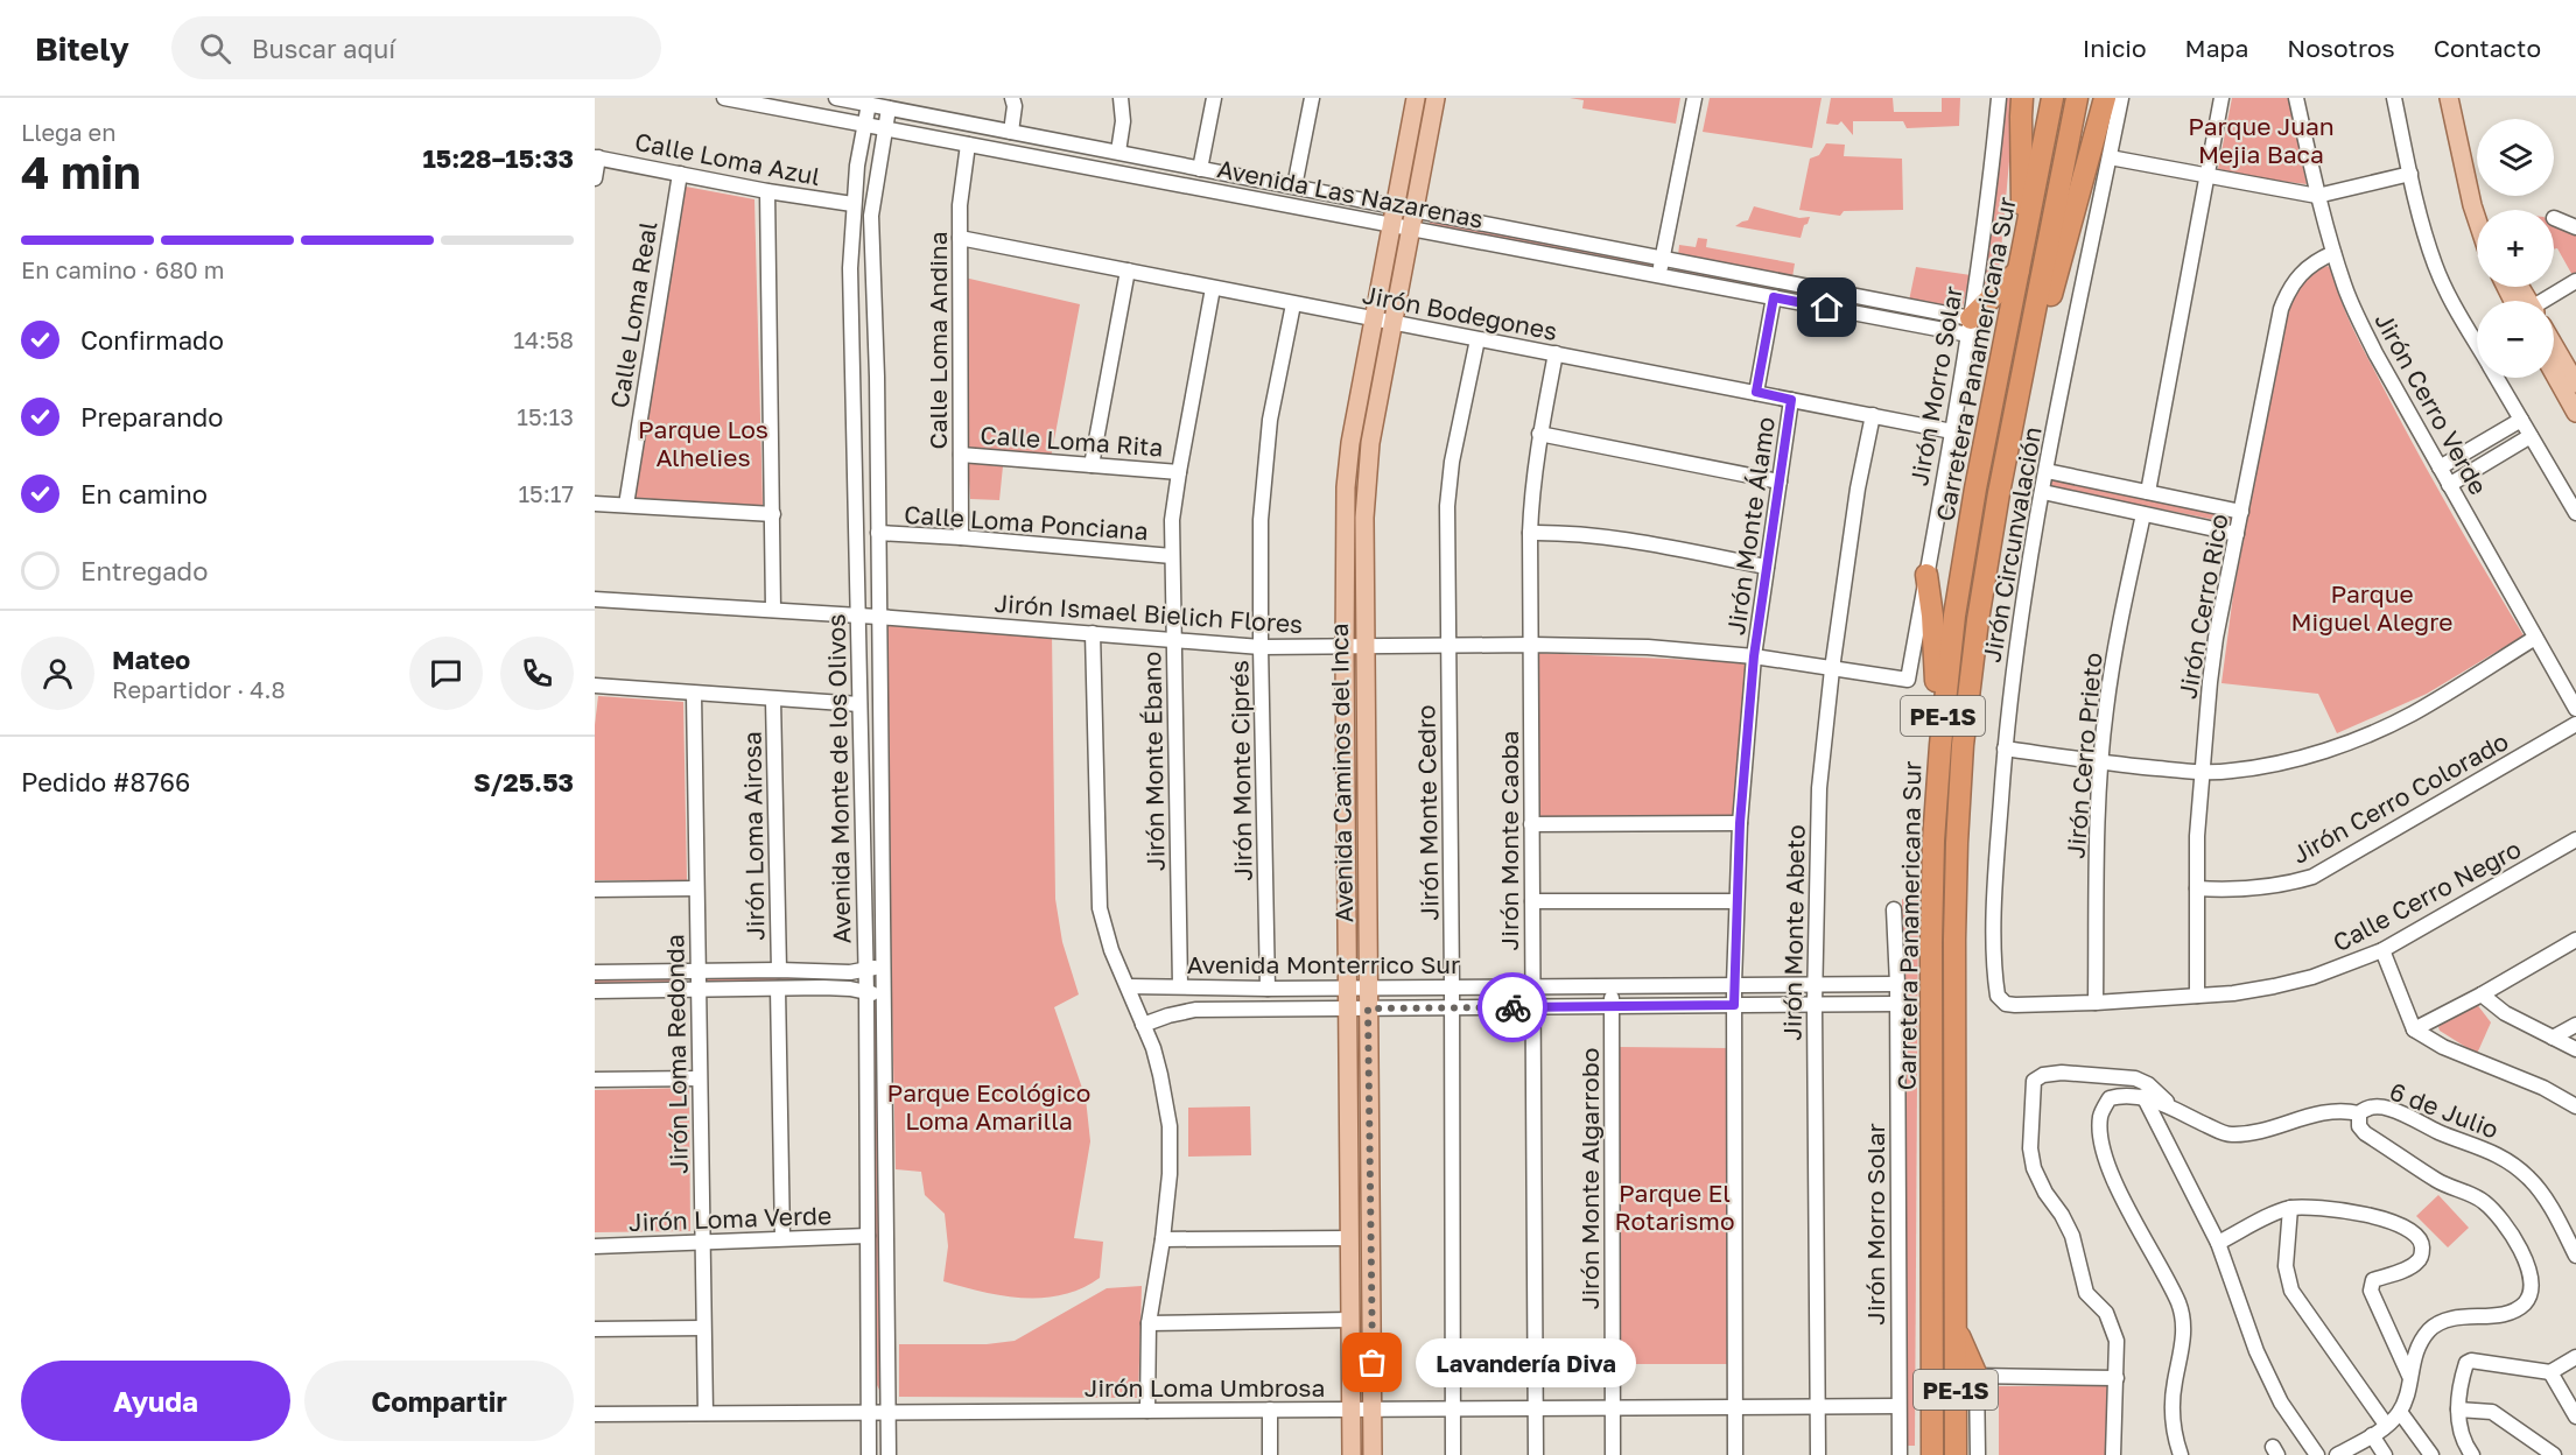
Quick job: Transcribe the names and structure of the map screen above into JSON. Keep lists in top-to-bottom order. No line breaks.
{"streets":{"highway":["Carretera Panamericana Sur","PE-1S"],"main road":["Avenida Caminos del Inca"],"street":["Calle Loma Azul","Avenida Las Nazarenas","Jirón Bodegones","Calle Loma Real","Calle Loma Andina","Jirón Morro Solar","Jirón Cerro Verde","Calle Loma Rita","Calle Loma Ponciana","Jirón Monte Álamo","Jirón Circunvalación","Jirón Cerro Rico","Jirón Ismael Bielich Flores","Jirón Cerro Prieto","Jirón Monte Ébano","Jirón Monte Ciprés","Avenida Monte de los Olivos","Jirón Cerro Colorado","Jirón Monte Cedro","Jirón Loma Airosa","Jirón Monte Caoba","Calle Cerro Negro","Jirón Monte Abeto","Avenida Monterrico Sur","Jirón Loma Redonda","6 de Julio","Jirón Monte Algarrobo","Jirón Loma Verde","Jirón Loma Umbrosa"]},"crossings":[["Calle Loma Azul","Calle Loma Real"],["Calle Loma Azul","Avenida Monte de los Olivos"],["Avenida Las Nazarenas","Calle Loma Andina"],["Avenida Las Nazarenas","Jirón Morro Solar"],["Avenida Las Nazarenas","Avenida Caminos del Inca"],["Avenida Las Nazarenas","Avenida Monte de los Olivos"],["Jirón Bodegones","Calle Loma Andina"],["Jirón Bodegones","Jirón Morro Solar"],["Jirón Bodegones","Jirón Monte Álamo"],["Jirón Bodegones","Jirón Monte Ébano"],["Jirón Bodegones","Jirón Monte Ciprés"],["Jirón Bodegones","Avenida Caminos del Inca"],["Jirón Bodegones","Jirón Monte Cedro"],["Jirón Bodegones","Jirón Monte Caoba"],["Jirón Bodegones","Jirón Monte Abeto"],["Calle Loma Andina","Calle Loma Rita"],["Calle Loma Andina","Calle Loma Ponciana"],["Carretera Panamericana Sur","PE-1S"],["Jirón Morro Solar","Jirón Ismael Bielich Flores"],["Jirón Morro Solar","Avenida Monterrico Sur"],["Jirón Morro Solar","Jirón Loma Umbrosa"],["Jirón Cerro Verde","Jirón Cerro Rico"],["Calle Loma Rita","Jirón Monte Ébano"],["Calle Loma Ponciana","Jirón Monte Ébano"],["Calle Loma Ponciana","Avenida Monte de los Olivos"],["Jirón Monte Álamo","Jirón Ismael Bielich Flores"],["Jirón Monte Álamo","Avenida Monterrico Sur"],["Jirón Monte Álamo","Jirón Loma Umbrosa"],["Jirón Circunvalación","Calle Cerro Negro"],["Jirón Cerro Rico","Jirón Cerro Colorado"],["Jirón Cerro Rico","Calle Cerro Negro"],["Jirón Ismael Bielich Flores","Jirón Monte Ébano"],["Jirón Ismael Bielich Flores","Jirón Monte Ciprés"],["Jirón Ismael Bielich Flores","Avenida Caminos del Inca"],["Jirón Ismael Bielich Flores","Avenida Monte de los Olivos"],["Jirón Ismael Bielich Flores","Jirón Monte Cedro"],["Jirón Ismael Bielich Flores","Jirón Monte Caoba"],["Jirón Ismael Bielich Flores","Jirón Monte Abeto"],["Jirón Cerro Prieto","Calle Cerro Negro"],["Jirón Monte Ébano","Avenida Monterrico Sur"],["Jirón Monte Ciprés","Avenida Monterrico Sur"],["Avenida Caminos del Inca","Avenida Monterrico Sur"],["Avenida Caminos del Inca","Jirón Loma Umbrosa"],["Avenida Monte de los Olivos","Jirón Loma Verde"],["Avenida Monte de los Olivos","Jirón Loma Umbrosa"],["Jirón Monte Cedro","Avenida Monterrico Sur"],["Jirón Monte Cedro","Jirón Loma Umbrosa"],["Jirón Monte Caoba","Avenida Monterrico Sur"],["Jirón Monte Caoba","Jirón Loma Umbrosa"],["Jirón Monte Abeto","Avenida Monterrico Sur"],["Jirón Monte Abeto","Jirón Loma Umbrosa"],["Avenida Monterrico Sur","Jirón Monte Algarrobo"],["Jirón Loma Redonda","Jirón Loma Verde"],["Jirón Loma Redonda","Jirón Loma Umbrosa"],["Jirón Monte Algarrobo","Jirón Loma Umbrosa"]],"parks":["Parque Juan Mejia Baca","Parque Los Alhelies","Parque Miguel Alegre","Parque Ecológico Loma Amarilla","Parque El Rotarismo"],"places":["Lavandería Diva"],"page":{"header":"Bitely","search":"Buscar aquí","nav":["Inicio","Mapa","Nosotros","Contacto"],"heading":["4 min","Llega en","15:28–15:33"],"panel":["Mateo","Repartidor · 4.8","Pedido #8766","S/25.53"],"map_buttons":["+","−"],"bar":"En camino · 680 m","list":[["Confirmado","14:58"],["Preparando","15:13"],["En camino","15:17"],"Entregado"],"bubble":"Lavandería Diva","buttons":["Ayuda","Compartir"]}}
